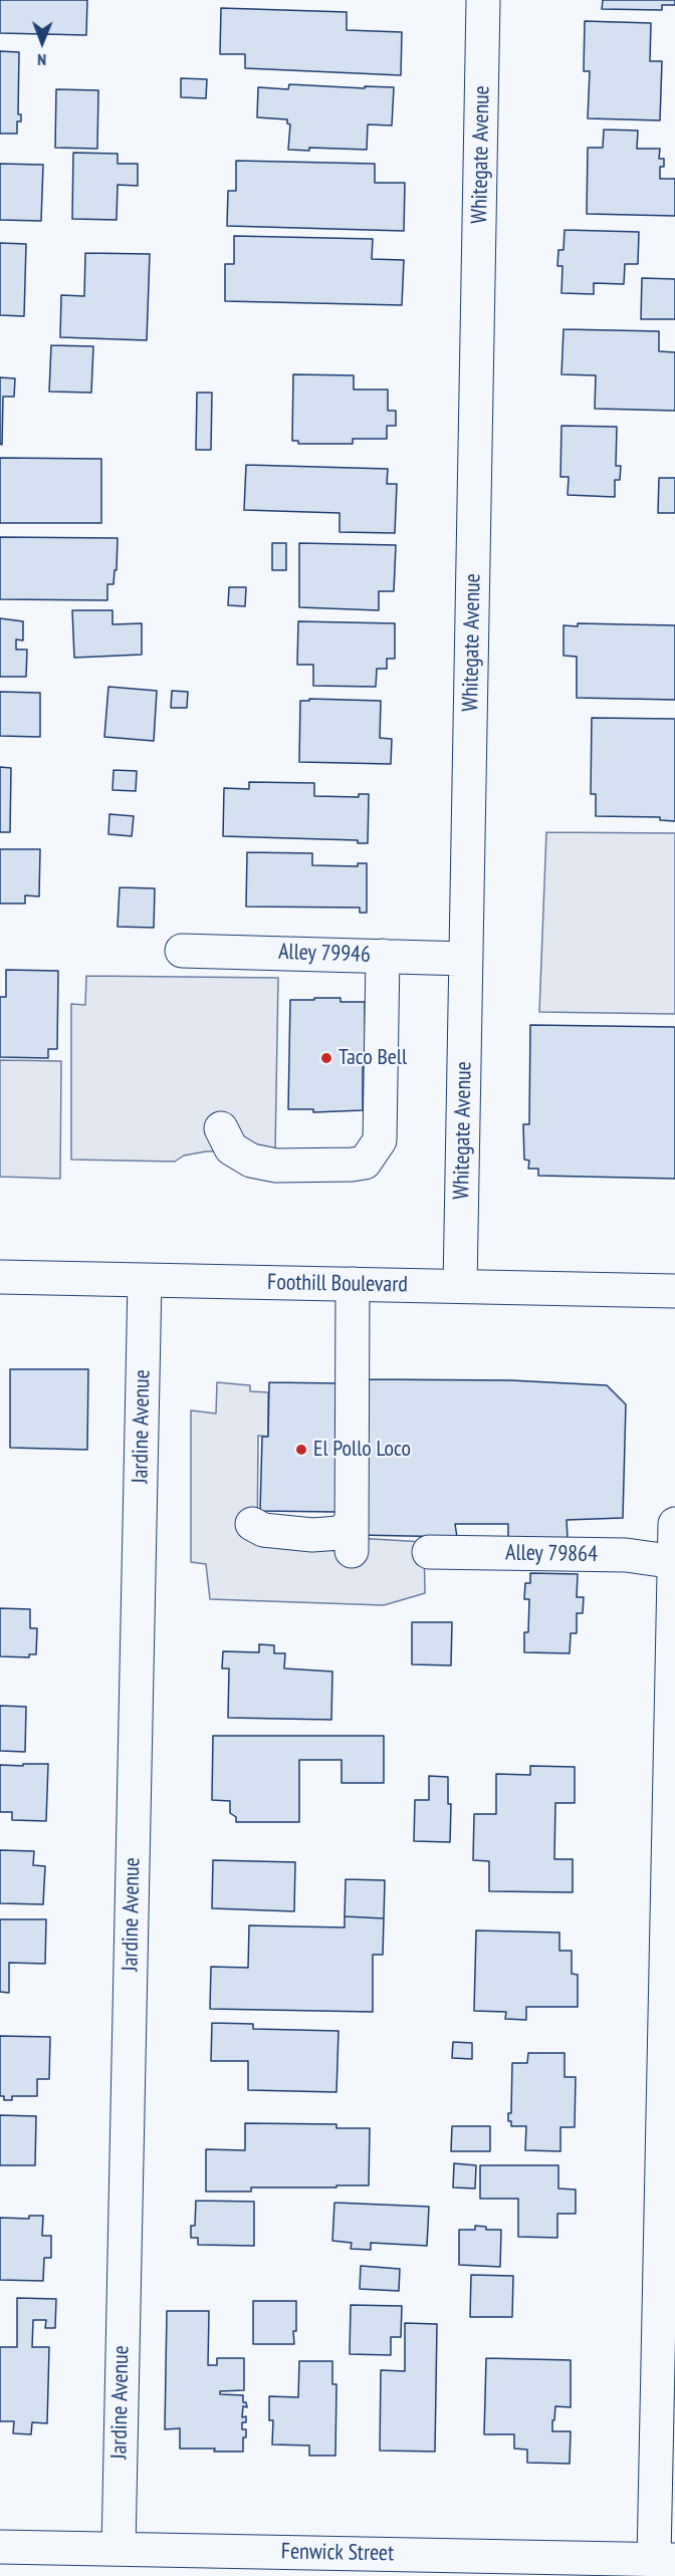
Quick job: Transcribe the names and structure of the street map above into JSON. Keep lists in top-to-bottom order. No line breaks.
{"streets":{"street":["Whitegate Avenue","Alley 79946","Foothill Boulevard","Jardine Avenue","Alley 79864","Fenwick Street"]},"crossings":[["Whitegate Avenue","Alley 79946"],["Whitegate Avenue","Foothill Boulevard"],["Foothill Boulevard","Jardine Avenue"],["Jardine Avenue","Fenwick Street"]],"places":["Taco Bell","El Pollo Loco"],"north":"bottom"}
